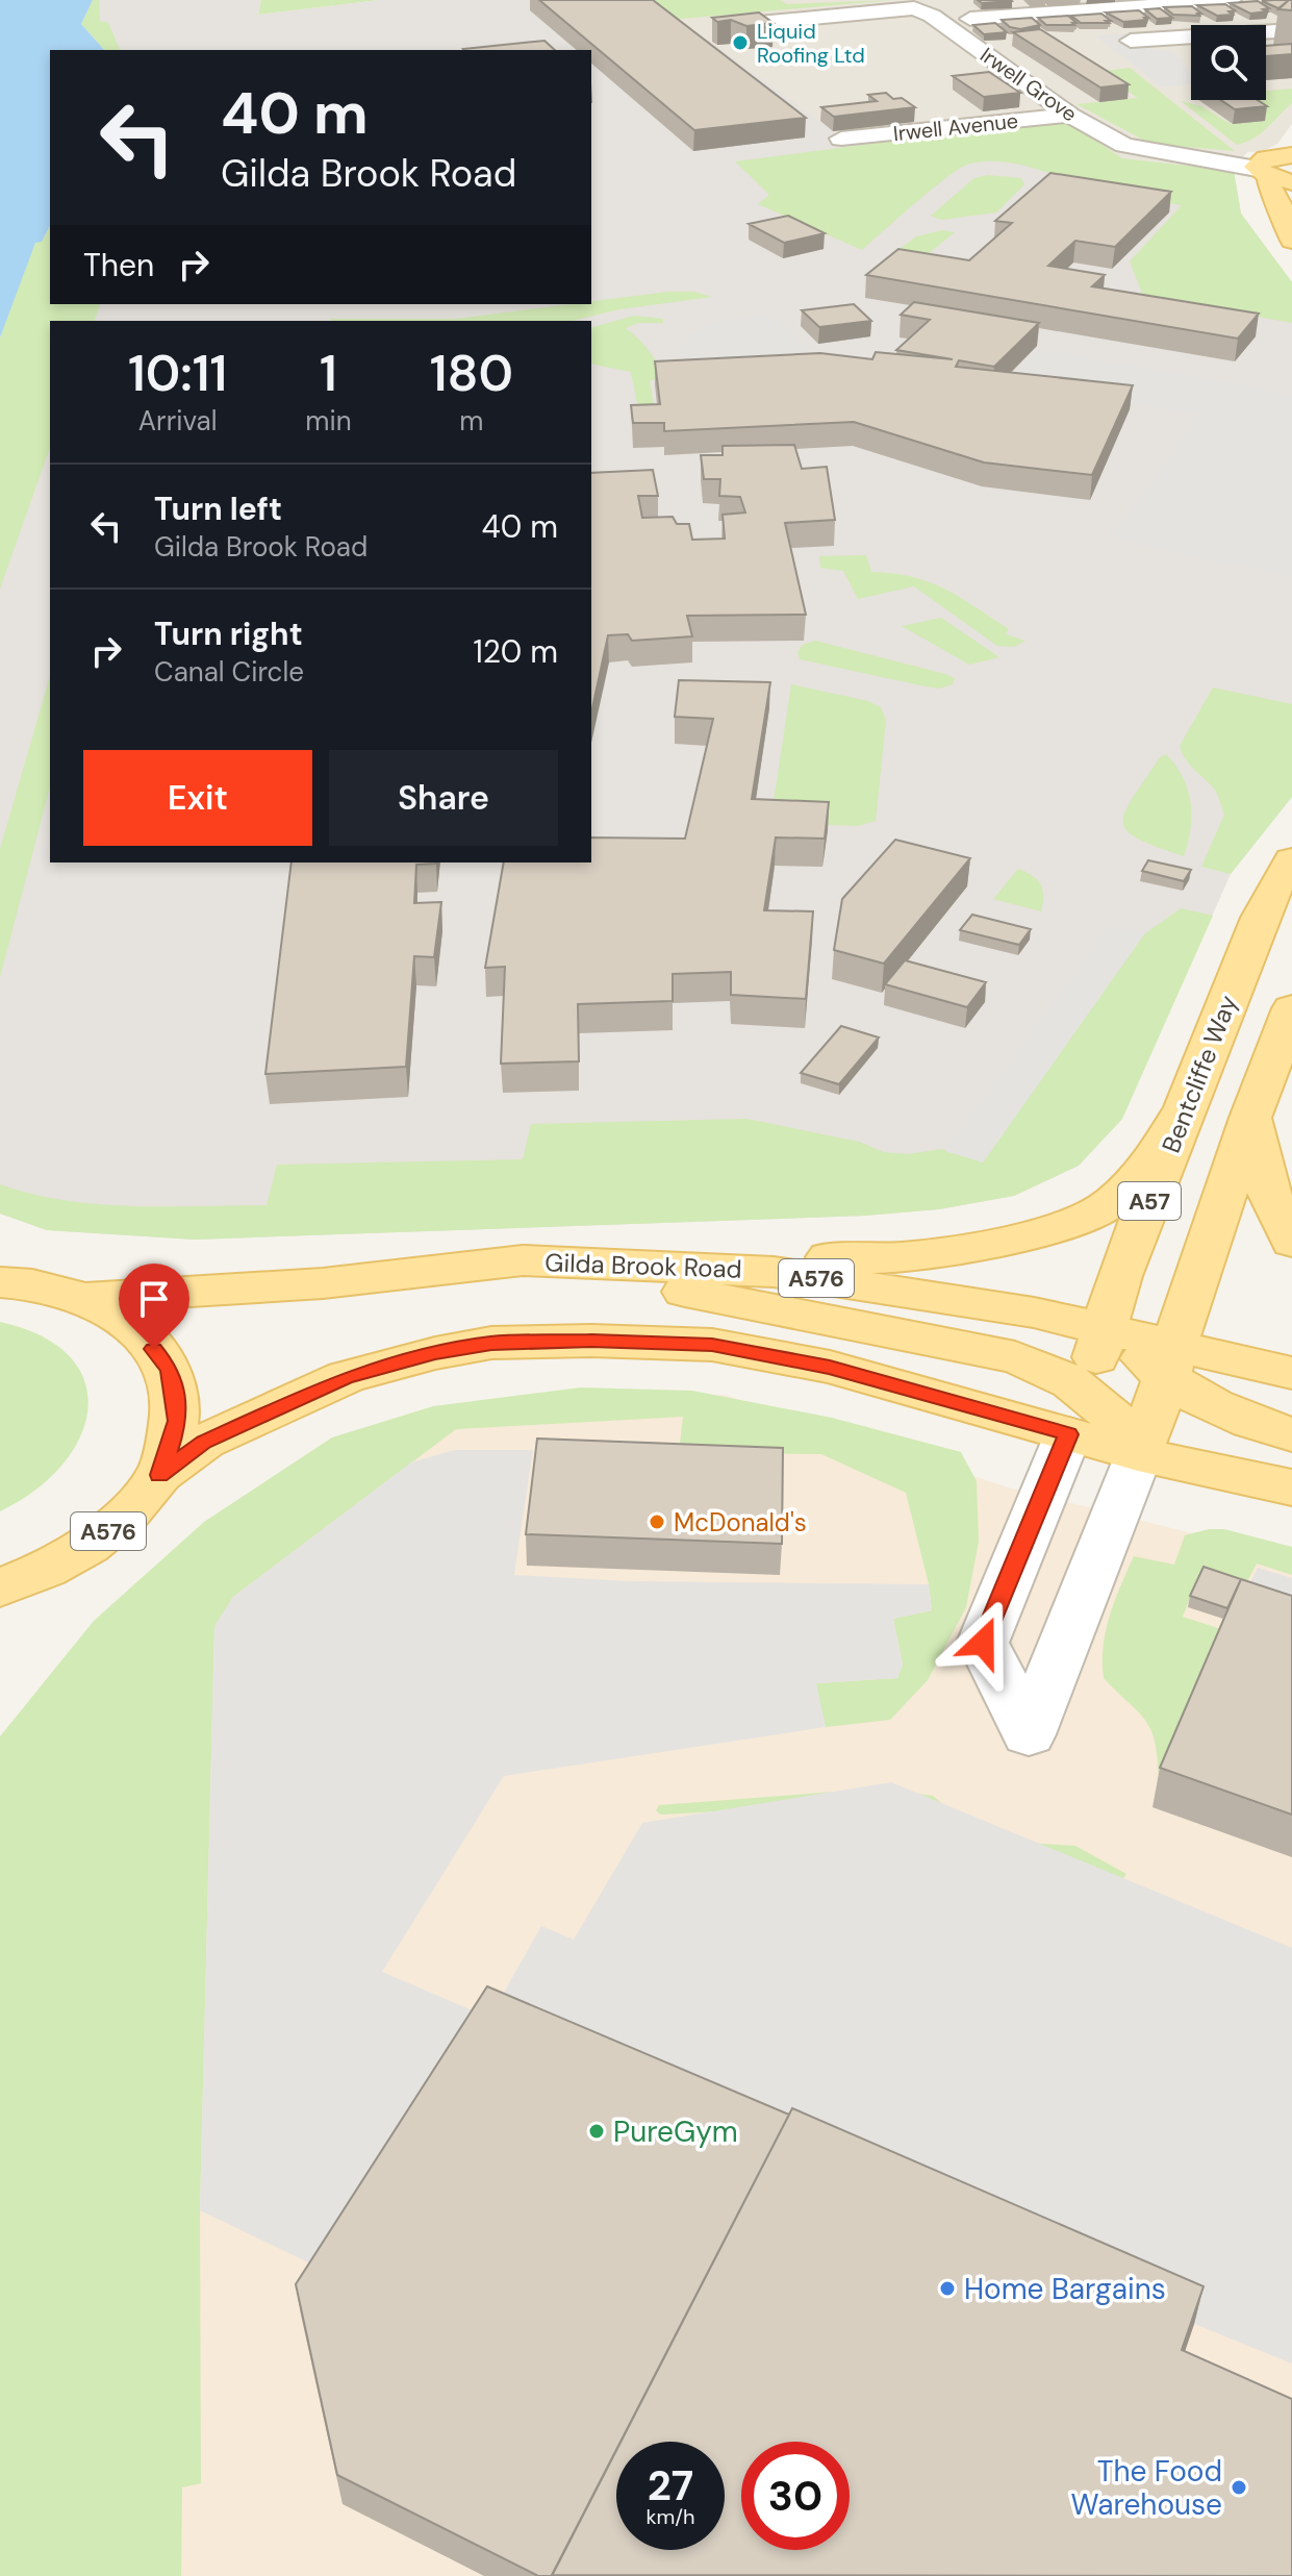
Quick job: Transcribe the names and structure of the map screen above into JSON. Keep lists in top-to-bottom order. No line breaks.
{"streets":{"main road":["Bentcliffe Way","A57","Gilda Brook Road","A576"],"street":["Irwell Grove","Irwell Avenue"]},"crossings":[["Irwell Grove","Irwell Avenue"],["Bentcliffe Way","Gilda Brook Road"],["Bentcliffe Way","A576"],["Gilda Brook Road","A576"]],"places":["Liquid Roofing Ltd","McDonald's","PureGym","Home Bargains","The Food Warehouse"],"page":{"turn":["40 m","Gilda Brook Road"],"then":"Then","eta":["10:11","Arrival","1","min","180","m"],"list":[{"name":"Turn left","note":"Gilda Brook Road","value":"40 m"},{"name":"Turn right","note":"Canal Circle","value":"120 m"}],"buttons":["Exit","Share"],"speed":"27 km/h","limit":"30"}}
